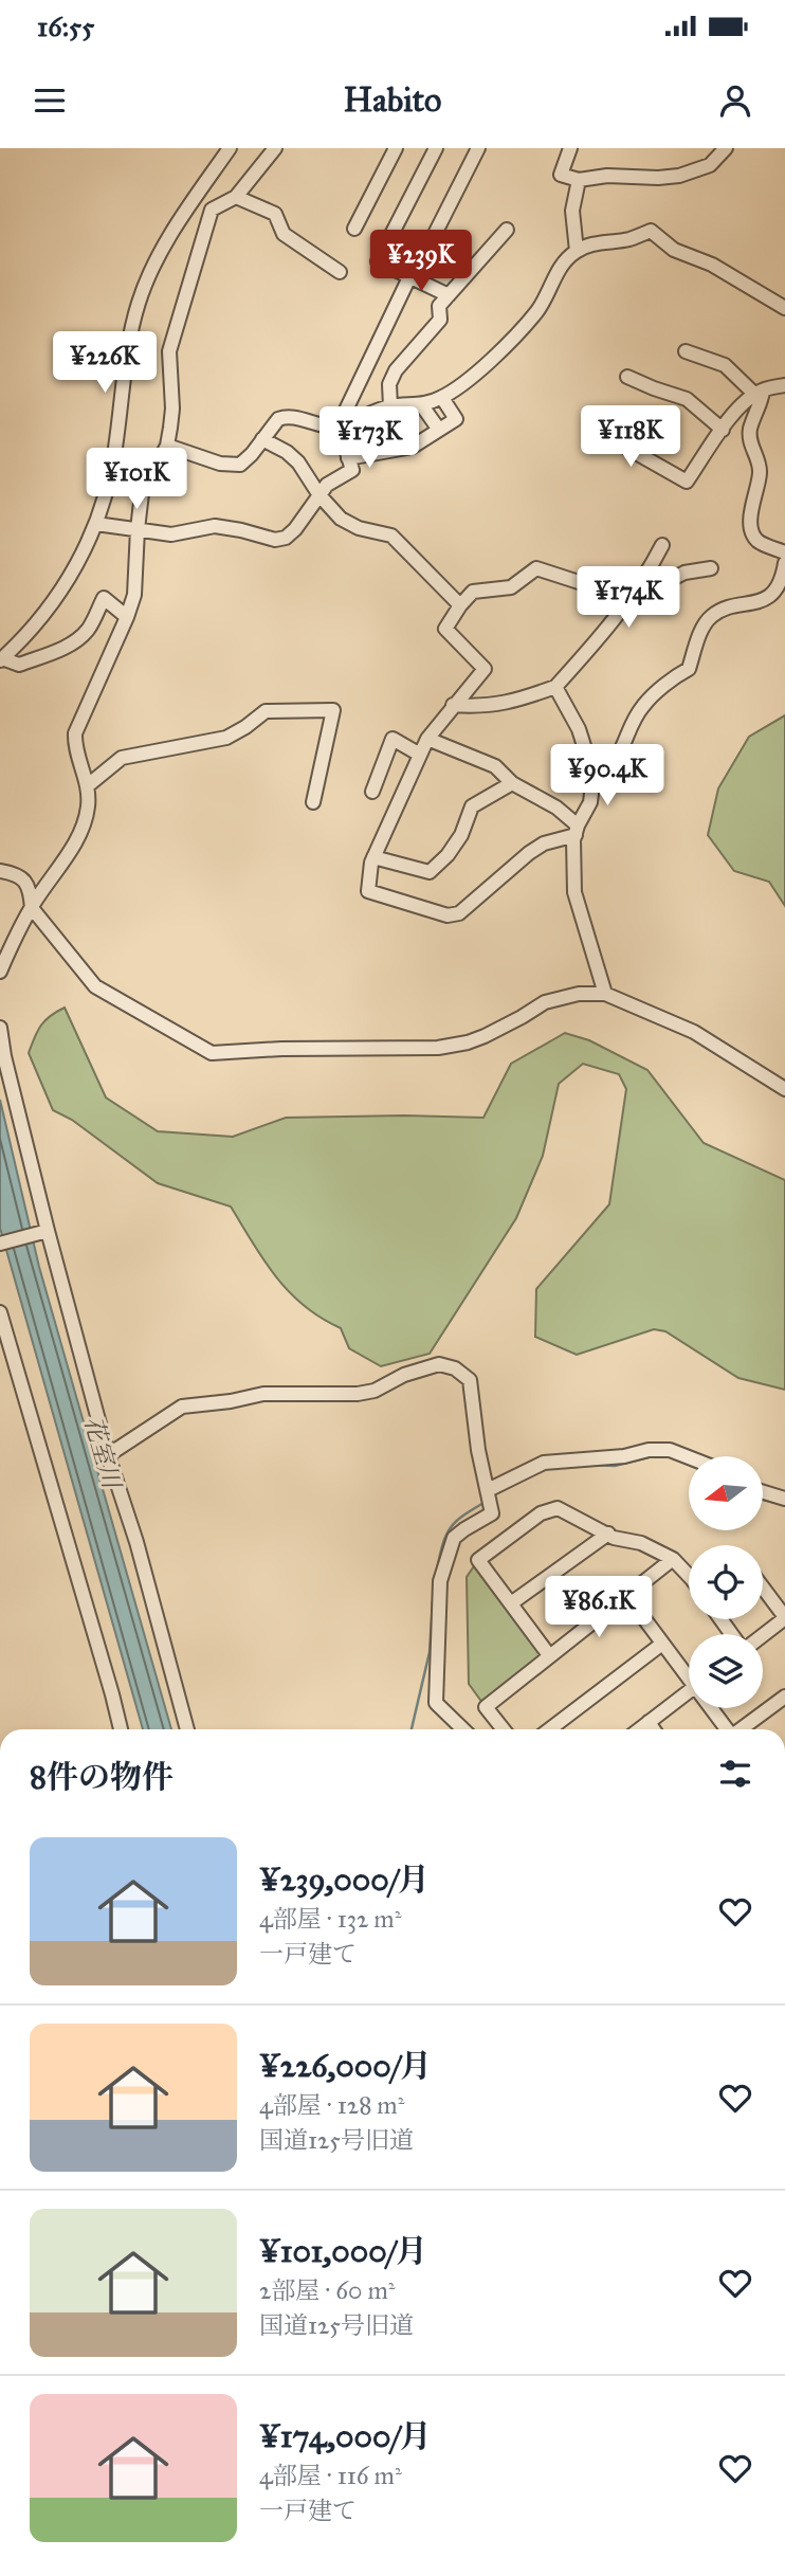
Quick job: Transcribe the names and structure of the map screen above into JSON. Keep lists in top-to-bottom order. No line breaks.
{"water":["花室川"],"north":"left","page":{"status":"16:55","header":"Habito","price":["¥239K","¥226K","¥118K","¥173K","¥101K","¥174K","¥90.4K","¥86.1K"],"heading":"8件の物件","list":[{"name":"¥239,000/月","note":"4部屋 · 132 m² · 一戸建て"},{"name":"¥226,000/月","note":"4部屋 · 128 m² · 国道125号旧道"},{"name":"¥101,000/月","note":"2部屋 · 60 m² · 国道125号旧道"},{"name":"¥174,000/月","note":"4部屋 · 116 m² · 一戸建て"}]}}
